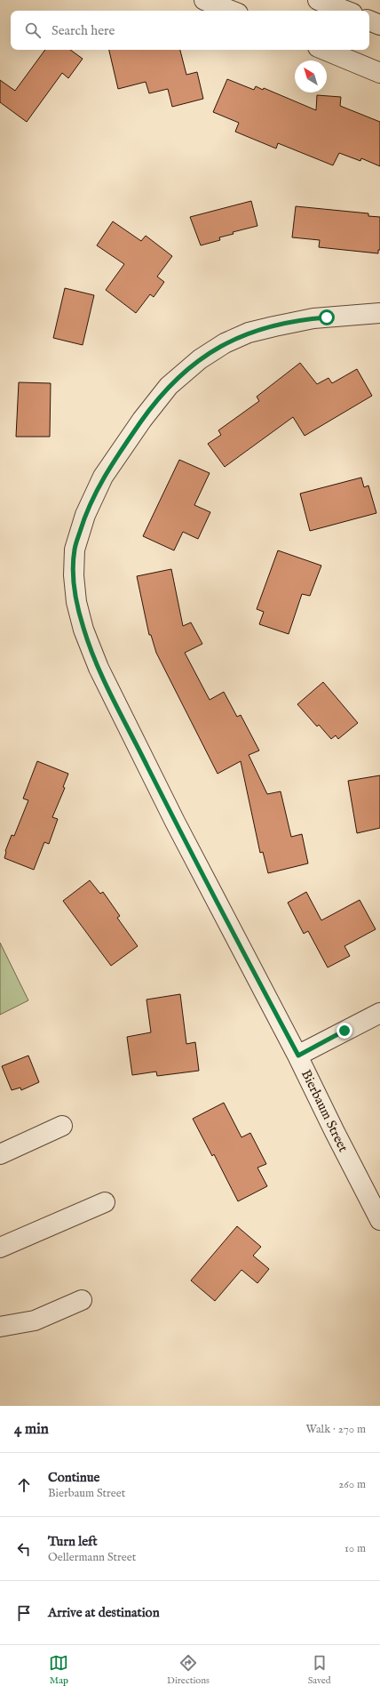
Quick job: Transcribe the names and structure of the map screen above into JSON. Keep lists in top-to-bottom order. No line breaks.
{"streets":{"street":["Bierbaum Street"]},"north":"top left","page":{"search":"Search here","heading":["4 min","Walk · 270 m"],"list":[["Continue","Bierbaum Street","260 m"],["Turn left","Oellermann Street","10 m"],"Arrive at destination"],"nav":["Map","Directions","Saved"]}}
